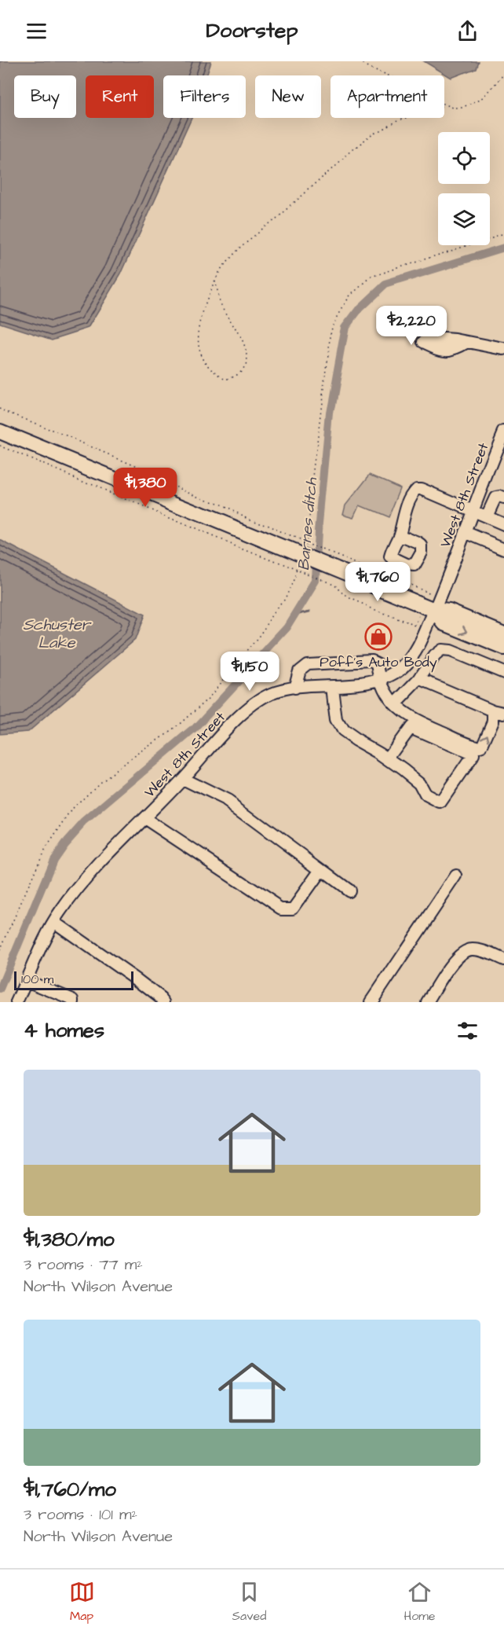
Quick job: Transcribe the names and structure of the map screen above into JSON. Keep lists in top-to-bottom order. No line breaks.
{"streets":{"street":["West 8th Street"]},"water":["Barnes ditch","Schuster Lake"],"places":{"shop":["Poff's Auto Body"]},"scale_bar":"100 m","page":{"header":"Doorstep","chip":["Buy","Rent","Filters","New","Apartment"],"price":["$2,220","$1,380","$1,760","$1,150"],"scale":"100 m","heading":"4 homes","list":[{"name":"$1,380/mo","note":"3 rooms · 77 m² · North Wilson Avenue"},{"name":"$1,760/mo","note":"3 rooms · 101 m² · North Wilson Avenue"}],"tabs":["Map","Saved","Home"]}}
